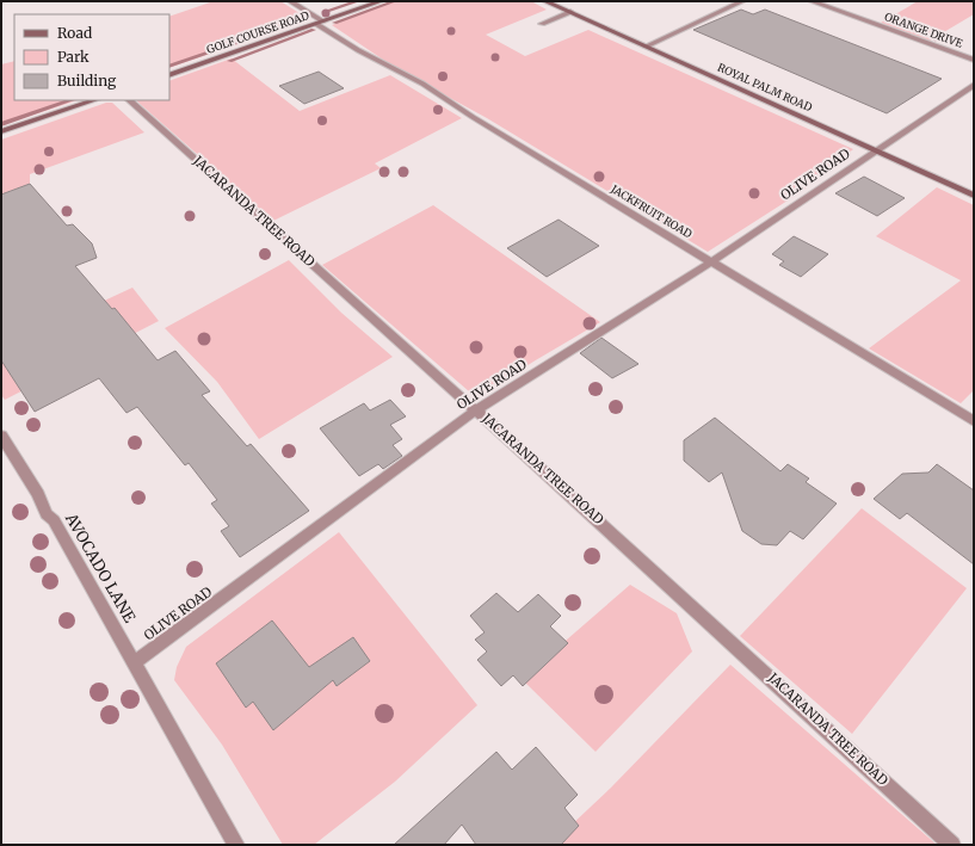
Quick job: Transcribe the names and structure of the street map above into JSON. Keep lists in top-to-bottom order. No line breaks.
{"streets":{"street":["ORANGE DRIVE","GOLF COURSE ROAD","ROYAL PALM ROAD","OLIVE ROAD","JACARANDA TREE ROAD","JACKFRUIT ROAD","AVOCADO LANE"]},"crossings":[["GOLF COURSE ROAD","JACKFRUIT ROAD"],["ROYAL PALM ROAD","OLIVE ROAD"],["OLIVE ROAD","JACARANDA TREE ROAD"],["OLIVE ROAD","JACKFRUIT ROAD"],["OLIVE ROAD","AVOCADO LANE"]],"legend":["Road","Park","Building"]}
